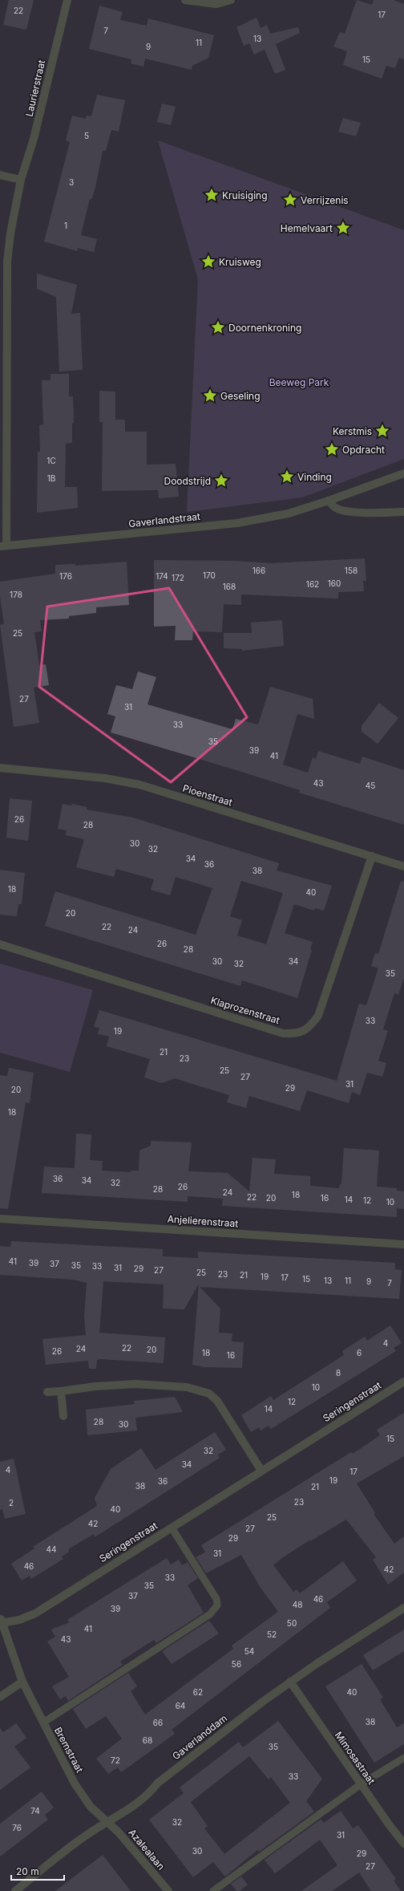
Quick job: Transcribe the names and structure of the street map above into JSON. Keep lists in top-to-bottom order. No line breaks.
{"streets":{"street":["Laurierstraat","Gaverlandstraat","Pioenstraat","Klaprozenstraat","Anjelierenstraat","Seringenstraat","Gaverlanddam","Bremstraat","Mimosastraat","Azalealaan"]},"crossings":[["Laurierstraat","Gaverlandstraat"],["Pioenstraat","Klaprozenstraat"],["Seringenstraat","Bremstraat"],["Gaverlanddam","Bremstraat"],["Gaverlanddam","Mimosastraat"],["Gaverlanddam","Azalealaan"],["Bremstraat","Azalealaan"]],"parks":["Beeweg Park"],"places":{"place":["Kruisiging","Verrijzenis","Hemelvaart","Kruisweg","Doornenkroning","Geseling","Kerstmis","Opdracht","Vinding","Doodstrijd"]},"house_numbers":["22","17","7","13","11","9","15","5","3","1","1C","1B","166","158","170","176","174","172","160","162","168","178","25","27","31","33","35","39","41","43","45","26","28","30","32","34","36","38","18","40","20","22","24","26","28","30","34","32","35","33","19","21","23","25","27","31","29","20","18","36","34","32","26","28","24","18","22","20","16","14","12","10","41","39","37","35","33","31","29","27","25","23","21","19","17","15","13","11","9","7","4","22","24","20","26","18","6","16","8","10","12","14","28","30","15","32","34","4","17","19","36","38","21","23","2","40","25","42","27","29","44","31","46","42","33","35","37","46","48","39","50","41","52","43","54","56","62","40","64","38","66","68","35","72","33","74","32","76","31","30","29","27"],"scale_bar":"20 m"}
